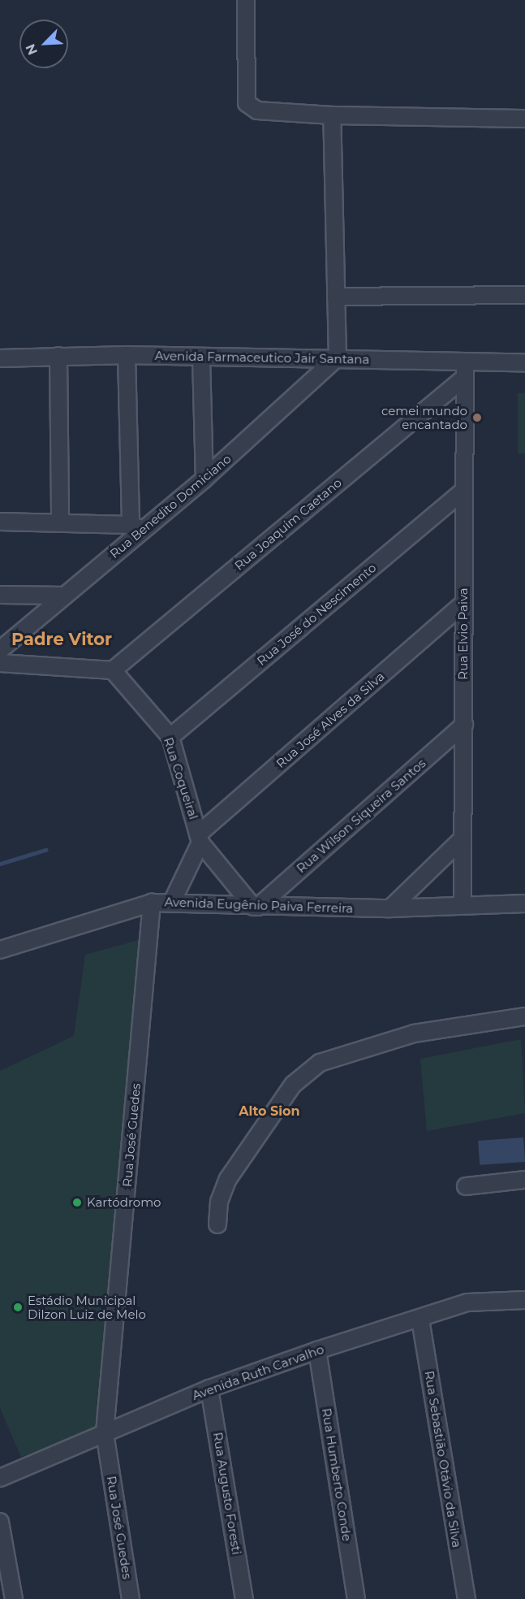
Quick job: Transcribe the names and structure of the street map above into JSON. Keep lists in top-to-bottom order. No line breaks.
{"streets":{"street":["Avenida Farmaceutico Jair Santana","Rua Benedito Domiciano","Rua Joaquim Caetano","Rua José do Nescimento","Rua Elvio Paiva","Rua José Alves da Silva","Rua Coqueiral","Rua Wilson Siqueira Santos","Avenida Eugênio Paiva Ferreira","Rua José Guedes","Avenida Ruth Carvalho","Rua Sebastião Otávio da Silva","Rua Humberto Conde","Rua Augusto Foresti"]},"crossings":[["Avenida Farmaceutico Jair Santana","Rua Benedito Domiciano"],["Avenida Farmaceutico Jair Santana","Rua Joaquim Caetano"],["Avenida Farmaceutico Jair Santana","Rua Elvio Paiva"],["Rua Joaquim Caetano","Rua Elvio Paiva"],["Rua Joaquim Caetano","Rua Coqueiral"],["Rua José do Nescimento","Rua Elvio Paiva"],["Rua José do Nescimento","Rua Coqueiral"],["Rua Elvio Paiva","Rua José Alves da Silva"],["Rua Elvio Paiva","Rua Wilson Siqueira Santos"],["Rua Elvio Paiva","Avenida Eugênio Paiva Ferreira"],["Rua José Alves da Silva","Rua Coqueiral"],["Rua Coqueiral","Rua Wilson Siqueira Santos"],["Rua Coqueiral","Avenida Eugênio Paiva Ferreira"],["Rua Wilson Siqueira Santos","Avenida Eugênio Paiva Ferreira"],["Avenida Eugênio Paiva Ferreira","Rua José Guedes"],["Rua José Guedes","Avenida Ruth Carvalho"],["Avenida Ruth Carvalho","Rua Sebastião Otávio da Silva"],["Avenida Ruth Carvalho","Rua Humberto Conde"],["Avenida Ruth Carvalho","Rua Augusto Foresti"]],"districts":["Padre Vitor","Alto Sion"],"places":["cemei mundo encantado","Kartódromo","Estádio Municipal Dilzon Luiz de Melo"],"north":"bottom left"}
